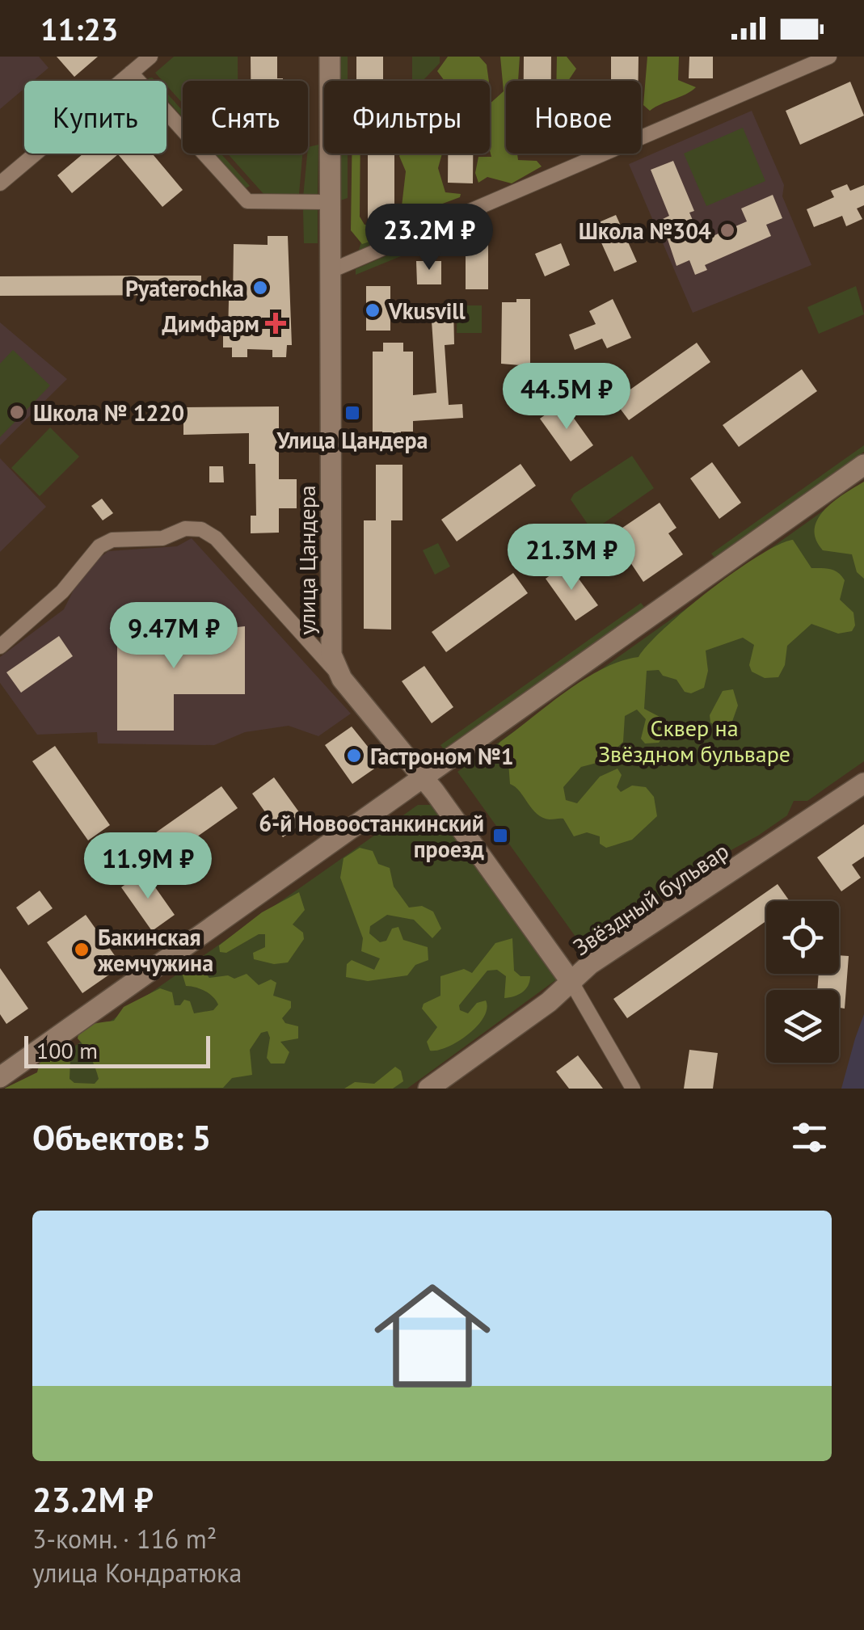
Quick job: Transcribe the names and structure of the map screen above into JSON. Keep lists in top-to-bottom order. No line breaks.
{"streets":{"street":["улица Цандера","Звёздный бульвар"]},"crossings":[["улица Цандера","Звёздный бульвар"]],"parks":["Сквер на Звёздном бульваре"],"places":{"other":["Школа №304","Pyaterochka","Vkusvill","Школа № 1220","Гастроном №1","Бакинская жемчужина"],"health":["Димфарм"],"transit":["Улица Цандера","6-й Новоостанкинский проезд"]},"scale_bar":"100 m","page":{"status":"11:23","chip":["Купить","Снять","Фильтры","Новое"],"price":["23.2M ₽","44.5M ₽","21.3M ₽","9.47M ₽","11.9M ₽"],"scale":"100 m","heading":"Объектов: 5","list":[{"name":"23.2M ₽","note":"3-комн. · 116 m² · улица Кондратюка"}]}}
